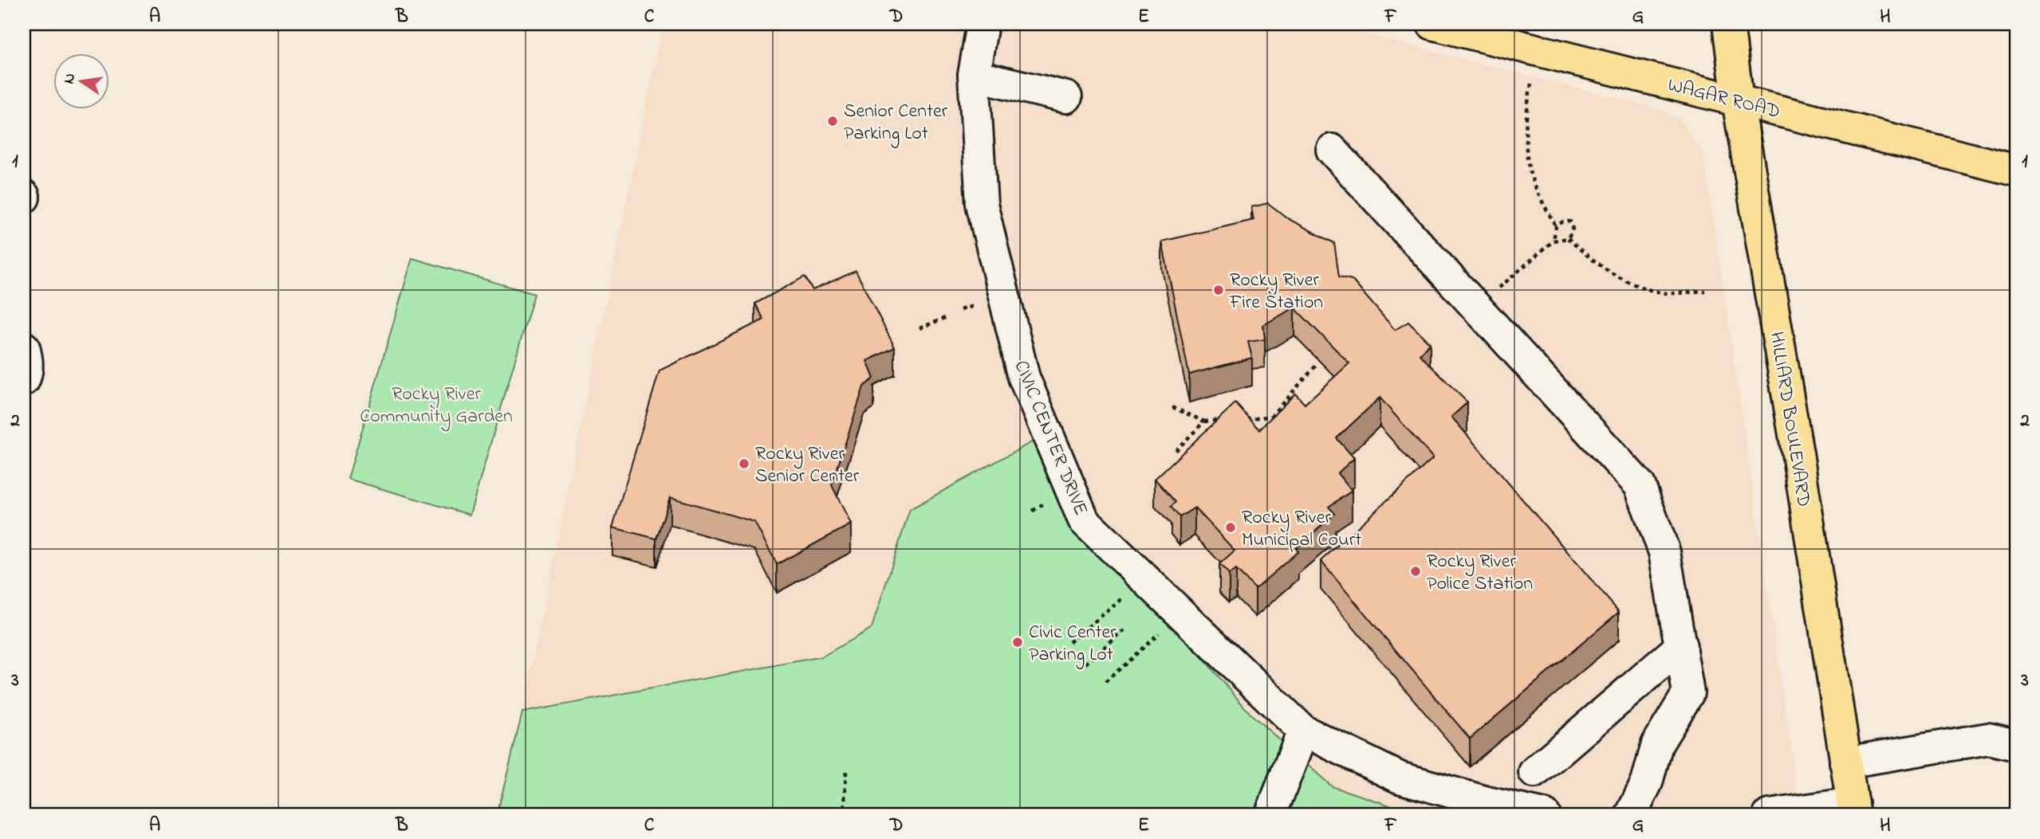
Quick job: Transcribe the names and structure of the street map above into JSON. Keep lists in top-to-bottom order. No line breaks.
{"streets":{"main road":["WAGAR ROAD","HILLIARD BOULEVARD"],"street":["CIVIC CENTER DRIVE"]},"crossings":[["WAGAR ROAD","HILLIARD BOULEVARD"]],"parks":["Rocky River Community Garden"],"places":["Senior Center Parking Lot","Rocky River Fire Station","Rocky River Senior Center","Rocky River Municipal Court","Rocky River Police Station","Civic Center Parking Lot"],"north":"left","grid":{"columns":["A","B","C","D","E","F","G","H"],"rows":["1","2","3"]}}
